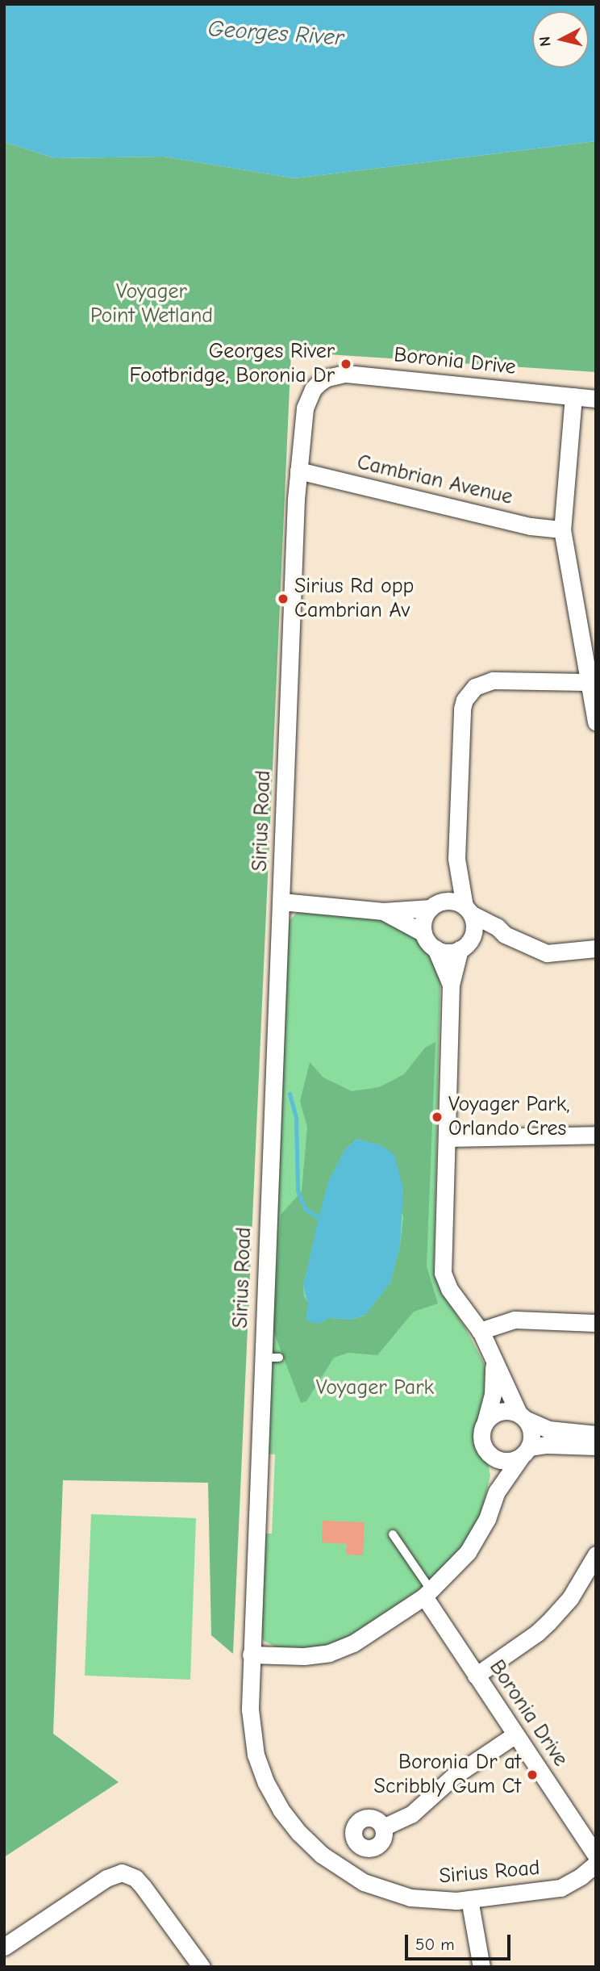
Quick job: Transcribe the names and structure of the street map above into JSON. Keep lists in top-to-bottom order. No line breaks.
{"streets":{"street":["Boronia Drive","Cambrian Avenue","Sirius Road"]},"crossings":[["Boronia Drive","Sirius Road"],["Cambrian Avenue","Sirius Road"]],"water":["Georges River"],"parks":["Voyager Point Wetland","Voyager Park"],"places":["Georges River Footbridge, Boronia Dr","Sirius Rd opp Cambrian Av","Voyager Park, Orlando Cres","Boronia Dr at Scribbly Gum Ct"],"scale_bar":"50 m","north":"left"}
